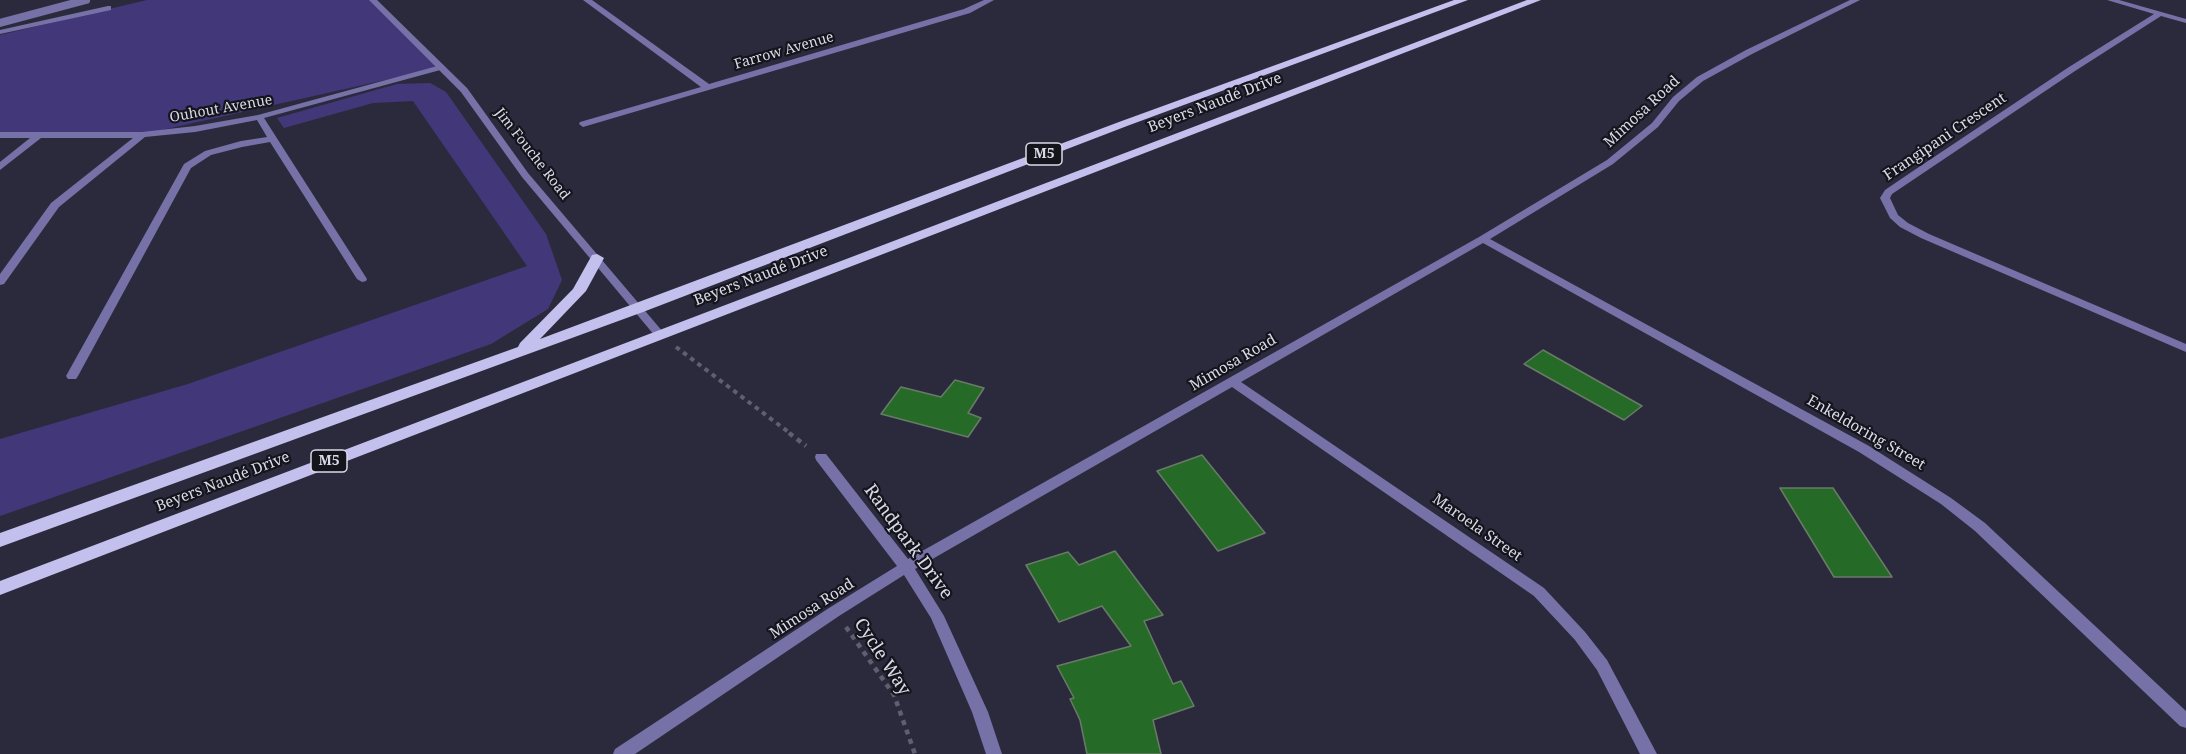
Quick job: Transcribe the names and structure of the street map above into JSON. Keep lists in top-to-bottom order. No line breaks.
{"streets":{"main road":["Beyers Naudé Drive","M5"],"street":["Farrow Avenue","Ouhout Avenue","Mimosa Road","Frangipani Crescent","Jim Fouche Road","Enkeldoring Street","Maroela Street","Randpark Drive"],"path":["Cycle Way"]},"crossings":[["Beyers Naudé Drive","Jim Fouche Road"],["Ouhout Avenue","Jim Fouche Road"],["Mimosa Road","Enkeldoring Street"],["Mimosa Road","Maroela Street"],["Mimosa Road","Randpark Drive"],["Mimosa Road","Cycle Way"]]}
